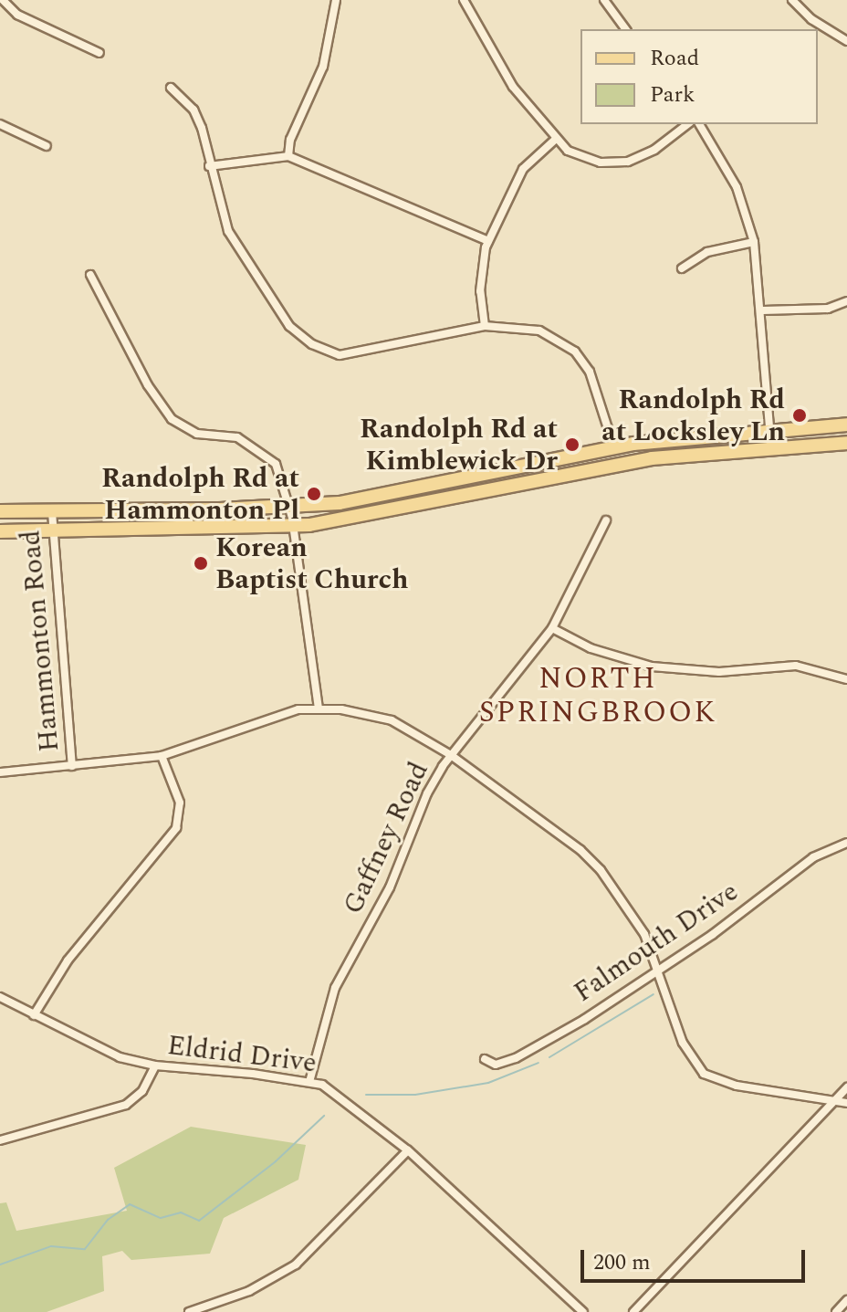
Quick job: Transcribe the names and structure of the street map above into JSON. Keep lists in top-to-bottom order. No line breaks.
{"streets":{"street":["Hammonton Road","Gaffney Road","Falmouth Drive","Eldrid Drive"]},"crossings":[["Gaffney Road","Eldrid Drive"]],"districts":["NORTH SPRINGBROOK"],"places":["Randolph Rd at Locksley Ln","Randolph Rd at Kimblewick Dr","Randolph Rd at Hammonton Pl","Korean Baptist Church"],"legend":["Road","Park"],"scale_bar":"200 m"}
